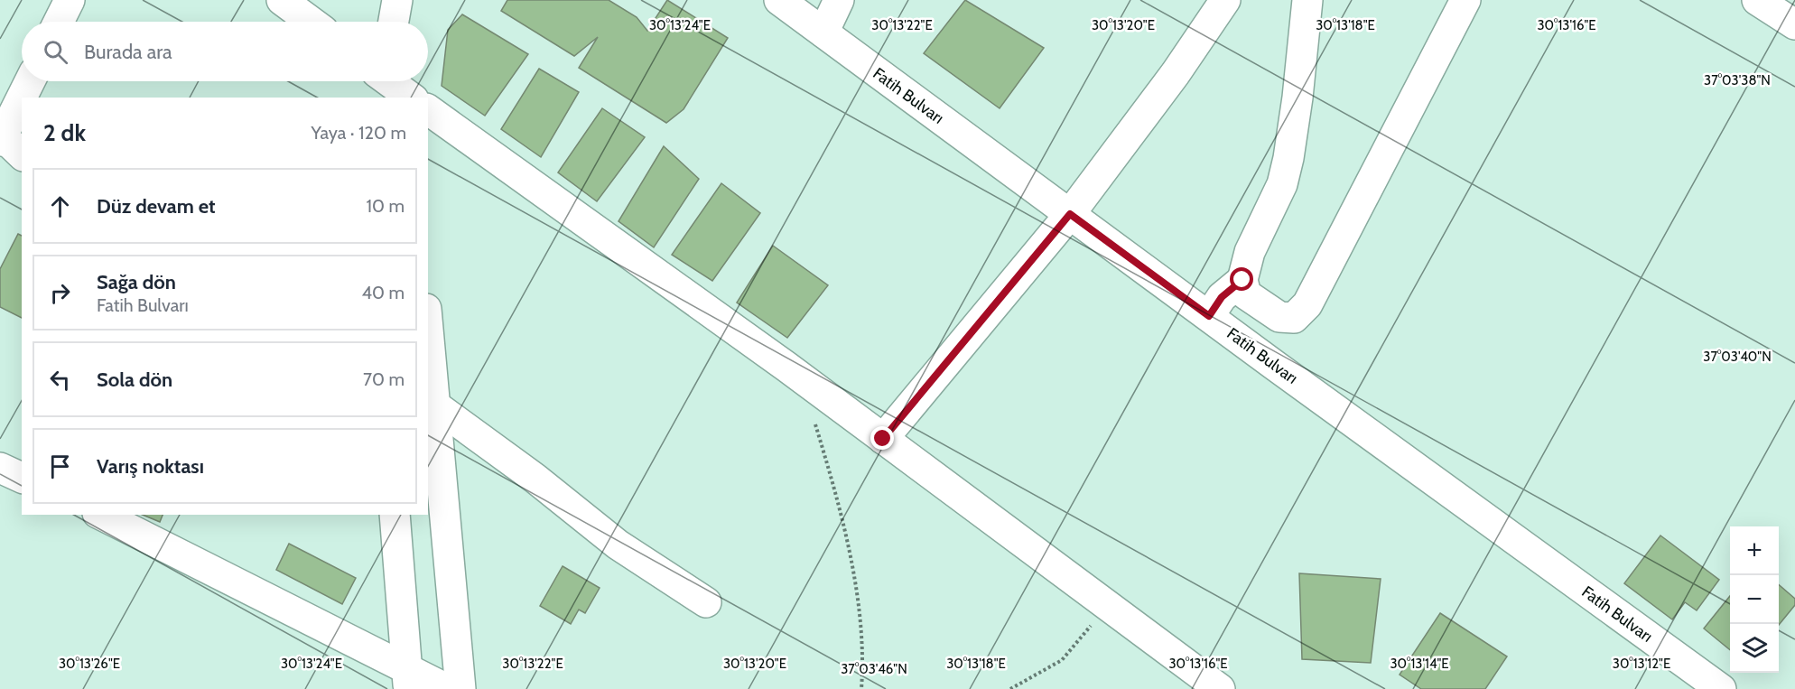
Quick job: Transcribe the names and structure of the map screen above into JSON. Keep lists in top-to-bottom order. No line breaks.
{"streets":{"street":["Fatih Bulvarı"]},"page":{"search":"Burada ara","heading":["2 dk","Yaya · 120 m"],"list":[["Düz devam et","10 m"],["Sağa dön","Fatih Bulvarı","40 m"],["Sola dön","70 m"],"Varış noktası"],"map_buttons":["+","−"]},"coordinates":["30°13'24\"E","30°13'22\"E","30°13'20\"E","30°13'18\"E","30°13'16\"E","37°03'38\"N","37°03'40\"N","30°13'26\"E","30°13'14\"E","30°13'12\"E","37°03'46\"N"]}
